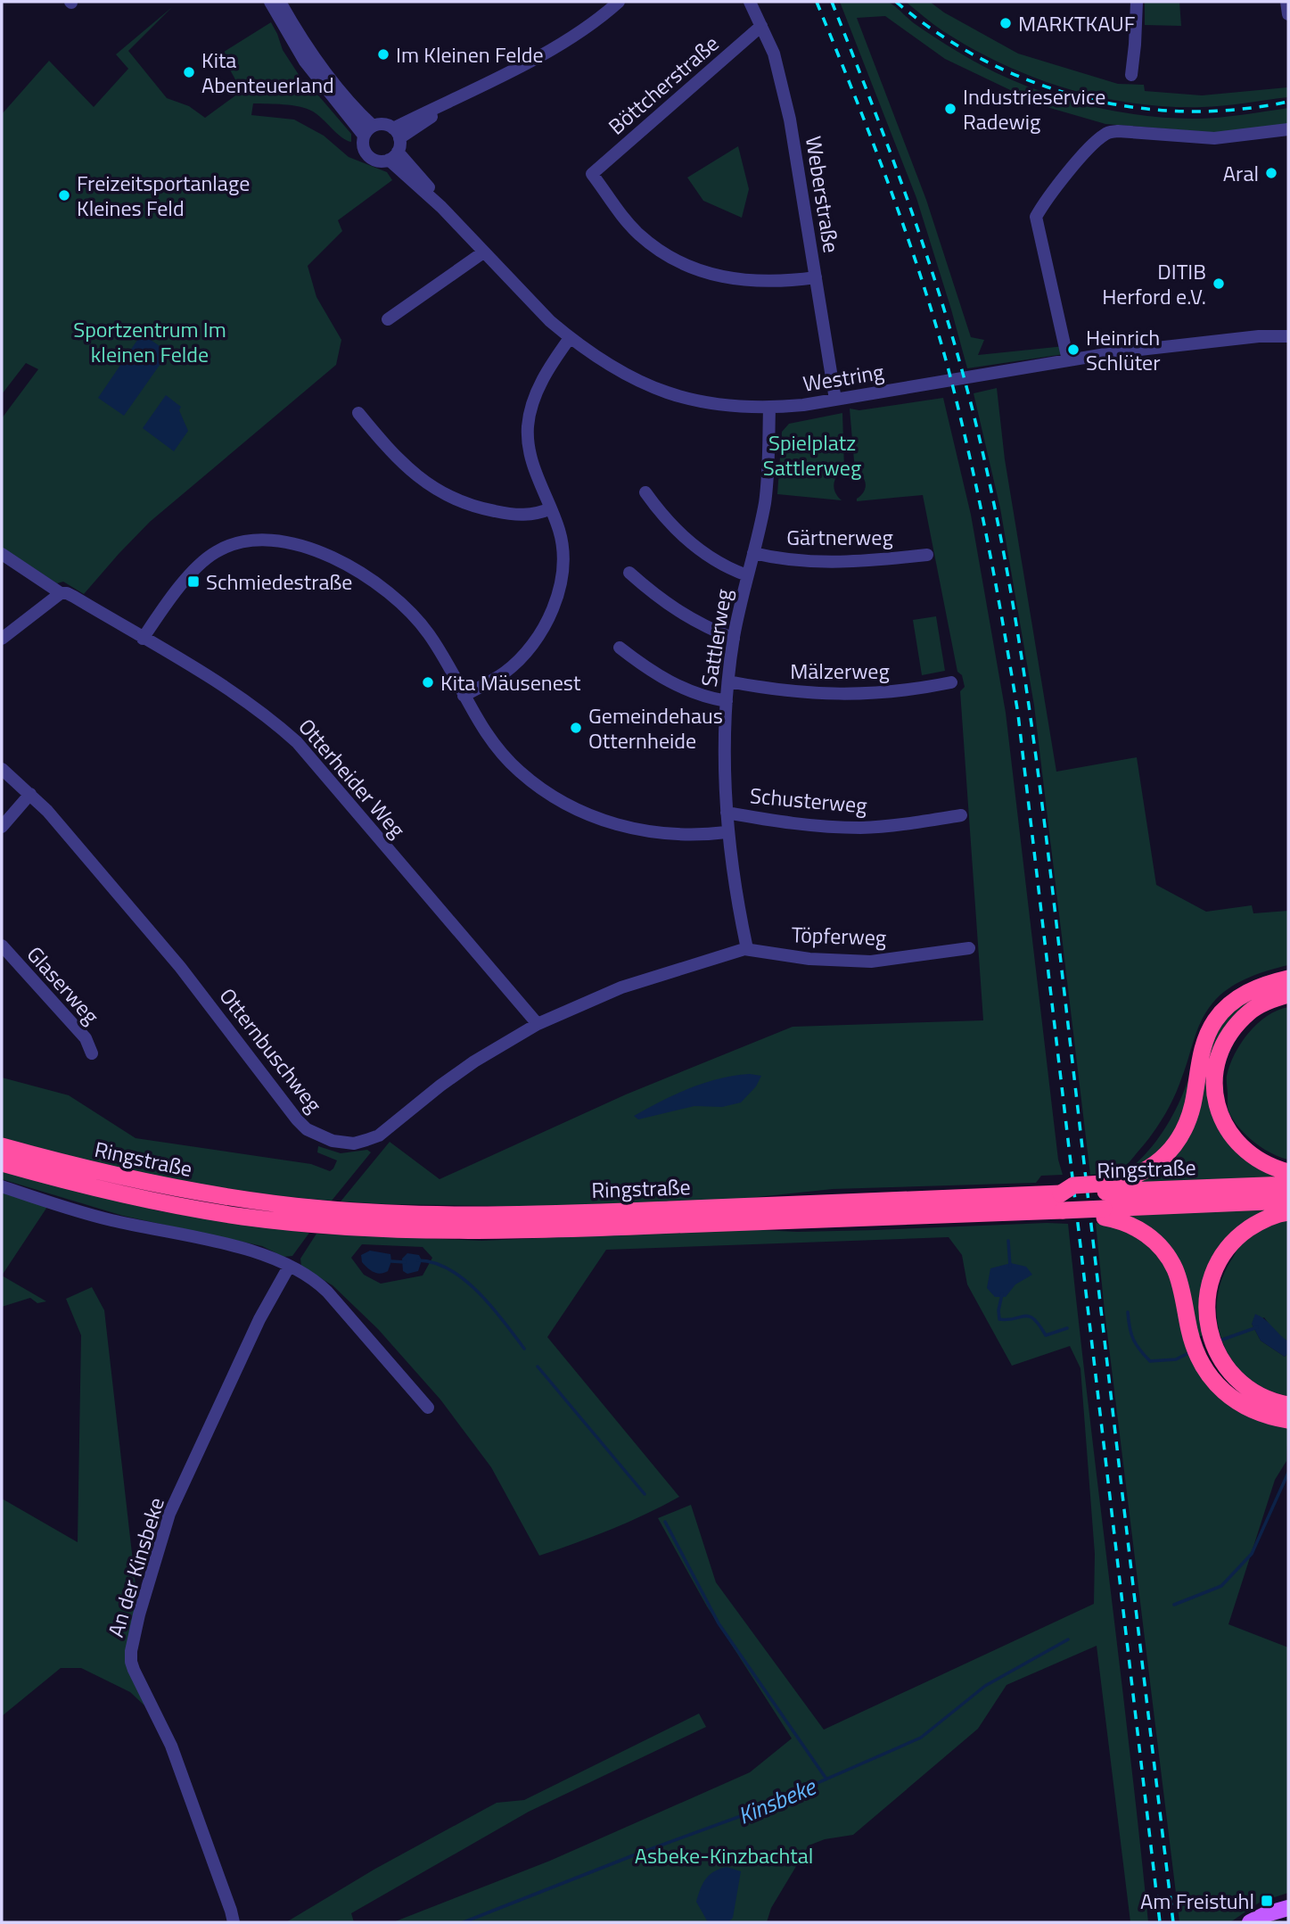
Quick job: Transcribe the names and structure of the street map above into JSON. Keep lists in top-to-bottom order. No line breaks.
{"streets":{"highway":["Ringstraße"],"street":["Böttcherstraße","Weberstraße","Westring","Gärtnerweg","Sattlerweg","Mälzerweg","Otterheider Weg","Schusterweg","Töpferweg","Glaserweg","Otternbuschweg","An der Kinsbeke"]},"crossings":[["Böttcherstraße","Weberstraße"],["Weberstraße","Westring"],["Westring","Sattlerweg"],["Gärtnerweg","Sattlerweg"],["Sattlerweg","Mälzerweg"],["Sattlerweg","Schusterweg"],["Sattlerweg","Töpferweg"],["Sattlerweg","Otternbuschweg"],["Otterheider Weg","Otternbuschweg"],["Töpferweg","Otternbuschweg"]],"water":["Kinsbeke"],"parks":["Sportzentrum Im kleinen Felde","Spielplatz Sattlerweg","Asbeke-Kinzbachtal"],"places":{"other":["MARKTKAUF","Im Kleinen Felde","Kita Abenteuerland","Industrieservice Radewig","Aral","Freizeitsportanlage Kleines Feld","DITIB Herford e.V.","Heinrich Schlüter","Kita Mäusenest","Gemeindehaus Otternheide"],"transit":["Schmiedestraße","Am Freistuhl"]}}
